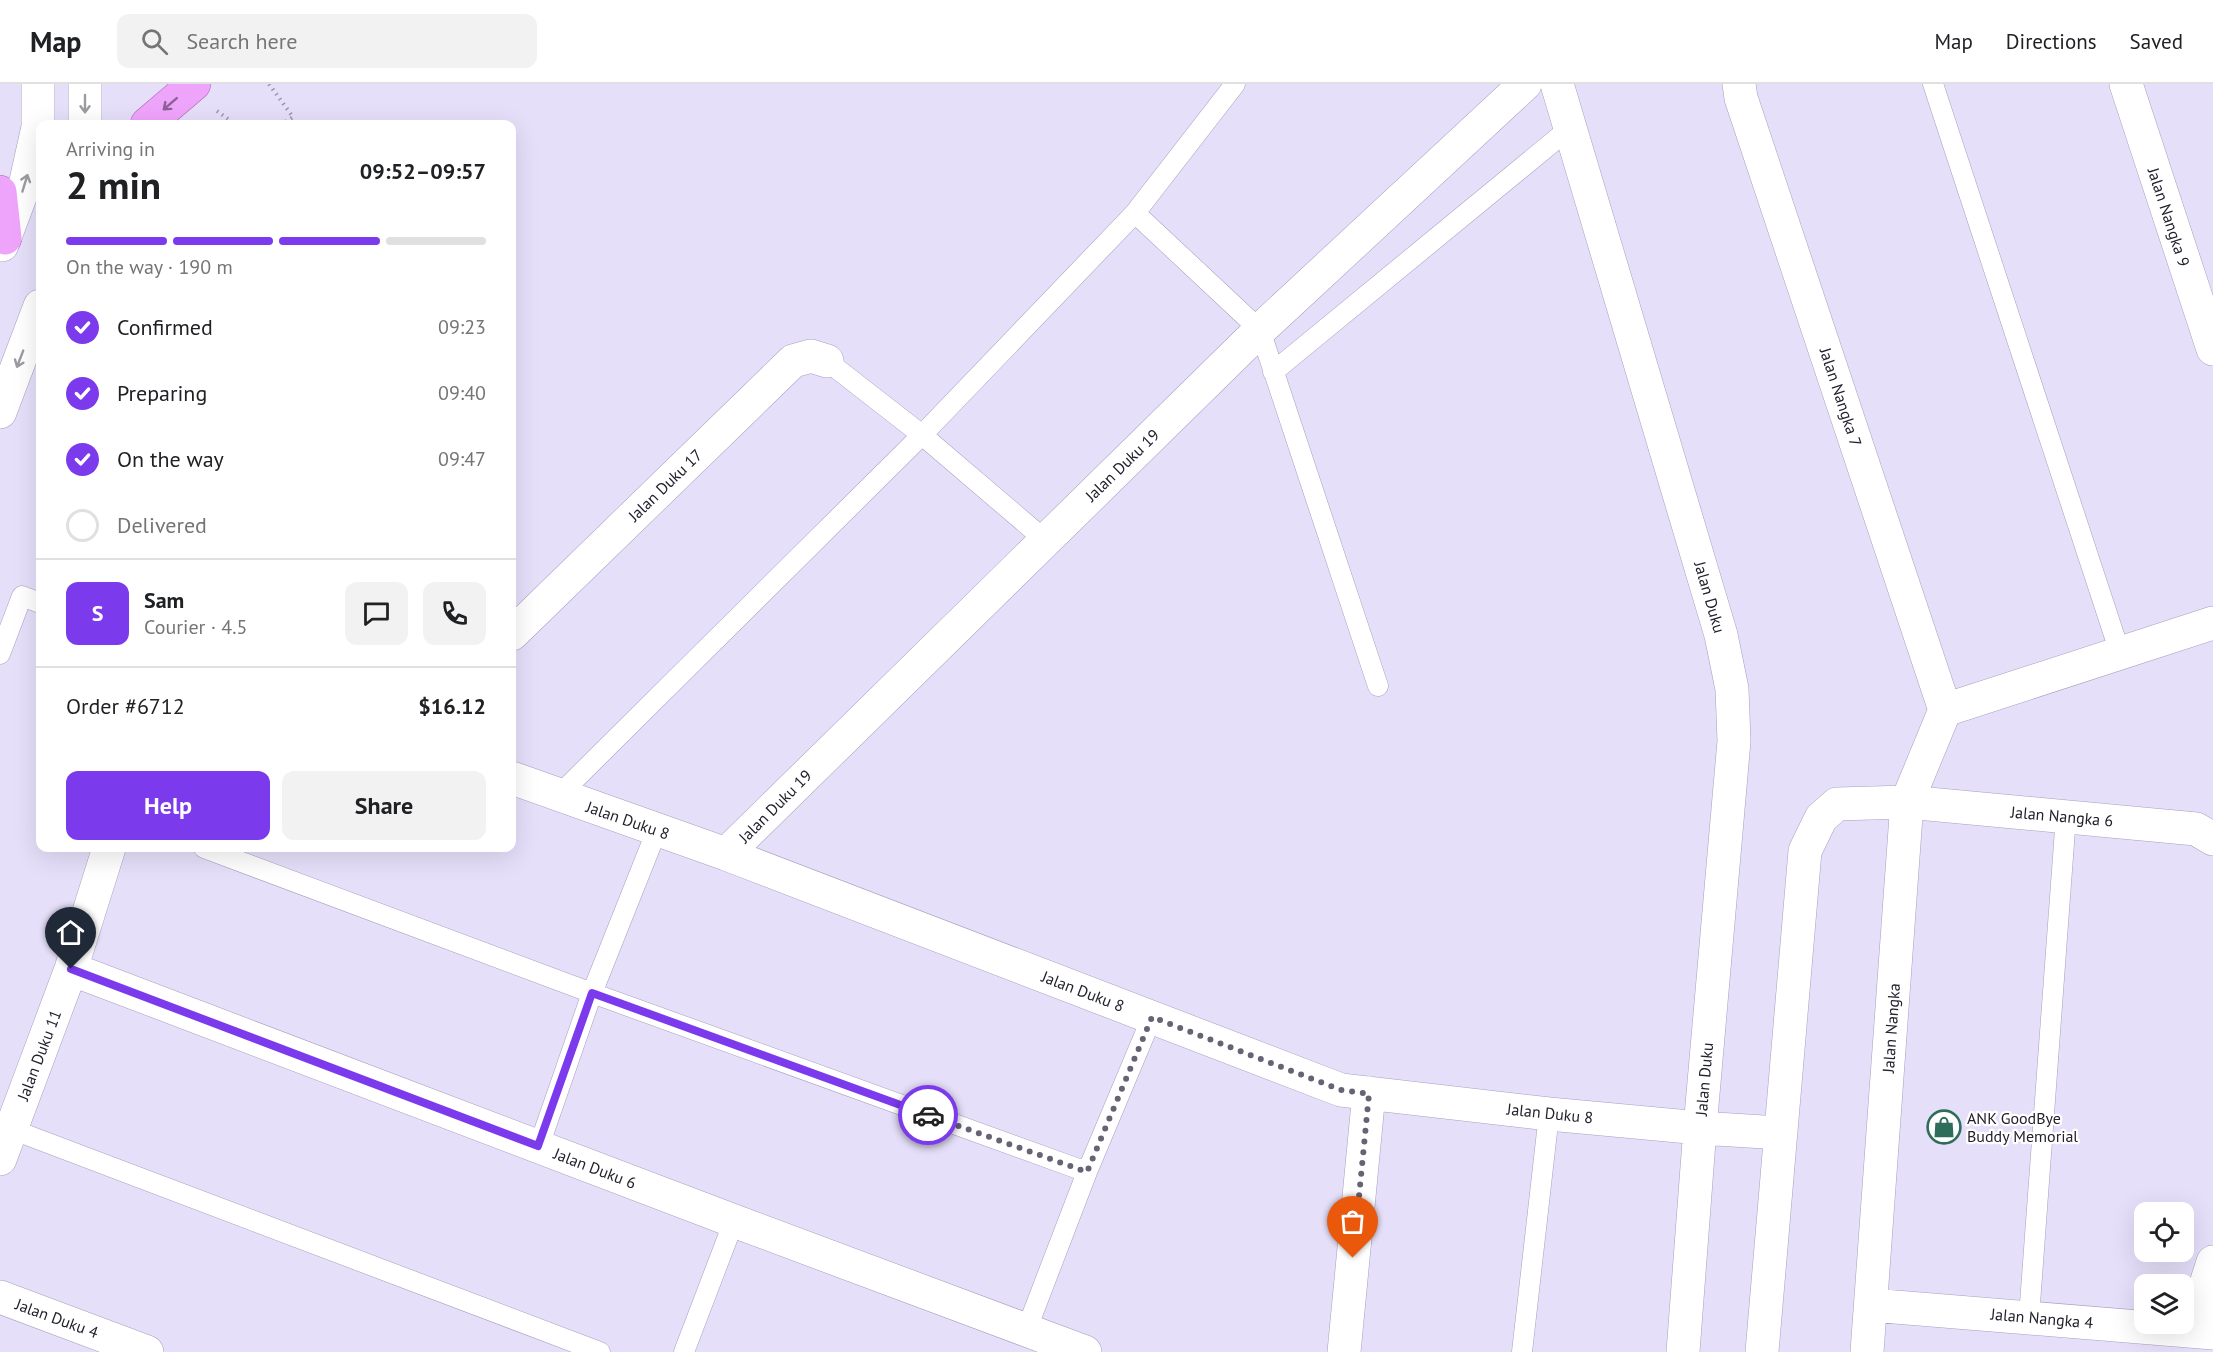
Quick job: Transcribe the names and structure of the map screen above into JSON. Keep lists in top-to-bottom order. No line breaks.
{"streets":{"street":["Jalan Nangka 9","Jalan Nangka 7","Jalan Duku 19","Jalan Duku 17","Jalan Duku","Jalan Nangka 6","Jalan Duku 8","Jalan Nangka","Jalan Duku 11","Jalan Duku 6","Jalan Duku 4","Jalan Nangka 4"]},"crossings":[["Jalan Nangka 7","Jalan Nangka"],["Jalan Duku 19","Jalan Duku 8"],["Jalan Duku","Jalan Duku 8"],["Jalan Nangka 6","Jalan Nangka"],["Jalan Nangka","Jalan Nangka 4"],["Jalan Duku 11","Jalan Duku 6"]],"places":{"shop":["ANK GoodBye Buddy Memorial"]},"page":{"header":"Map","search":"Search here","nav":["Map","Directions","Saved"],"heading":["2 min","Arriving in","09:52–09:57"],"panel":["Sam","Courier · 4.5","Order #6712","$16.12"],"bar":"On the way · 190 m","list":[["Confirmed","09:23"],["Preparing","09:40"],["On the way","09:47"],"Delivered"],"round":"S","buttons":["Help","Share"]}}
